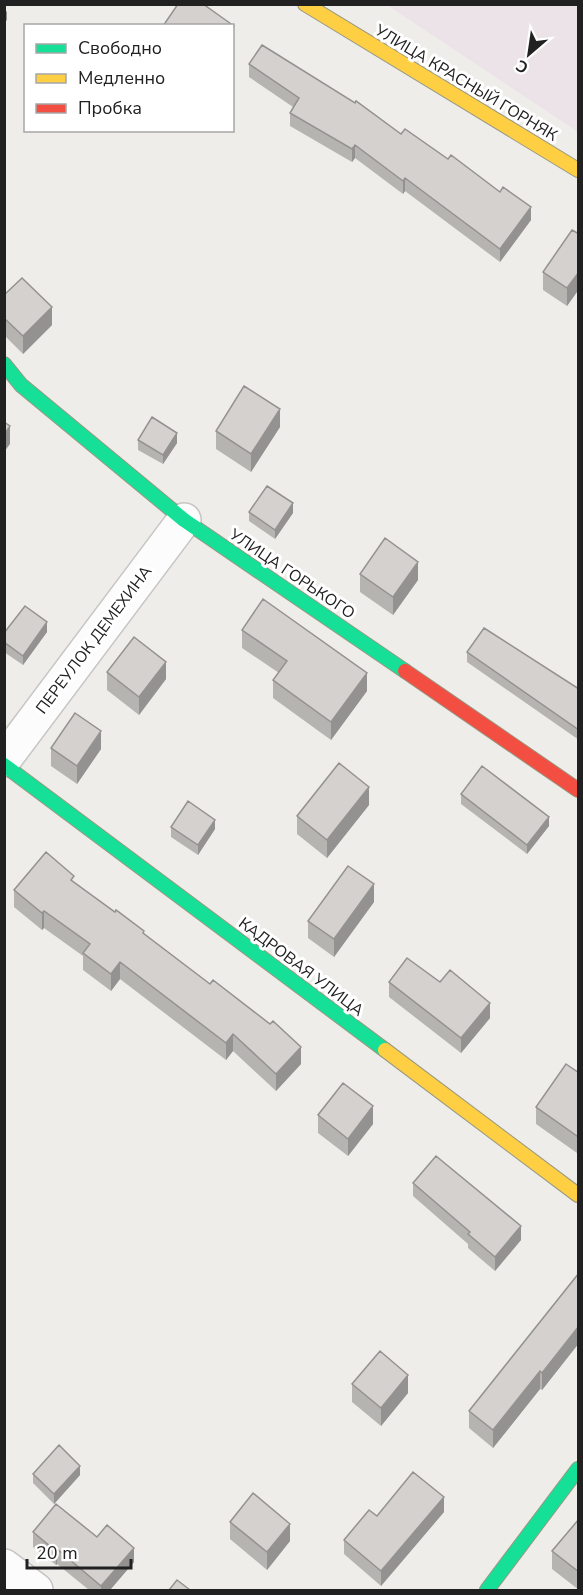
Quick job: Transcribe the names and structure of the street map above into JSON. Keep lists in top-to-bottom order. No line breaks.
{"streets":{"street":["УЛИЦА КРАСНЫЙ ГОРНЯК","УЛИЦА ГОРЬКОГО","ПЕРЕУЛОК ДЕМЕХИНА","КАДРОВАЯ УЛИЦА"]},"crossings":[["УЛИЦА ГОРЬКОГО","ПЕРЕУЛОК ДЕМЕХИНА"]],"legend":["Свободно","Медленно","Пробка"],"scale_bar":"20 m","north":"bottom left"}
